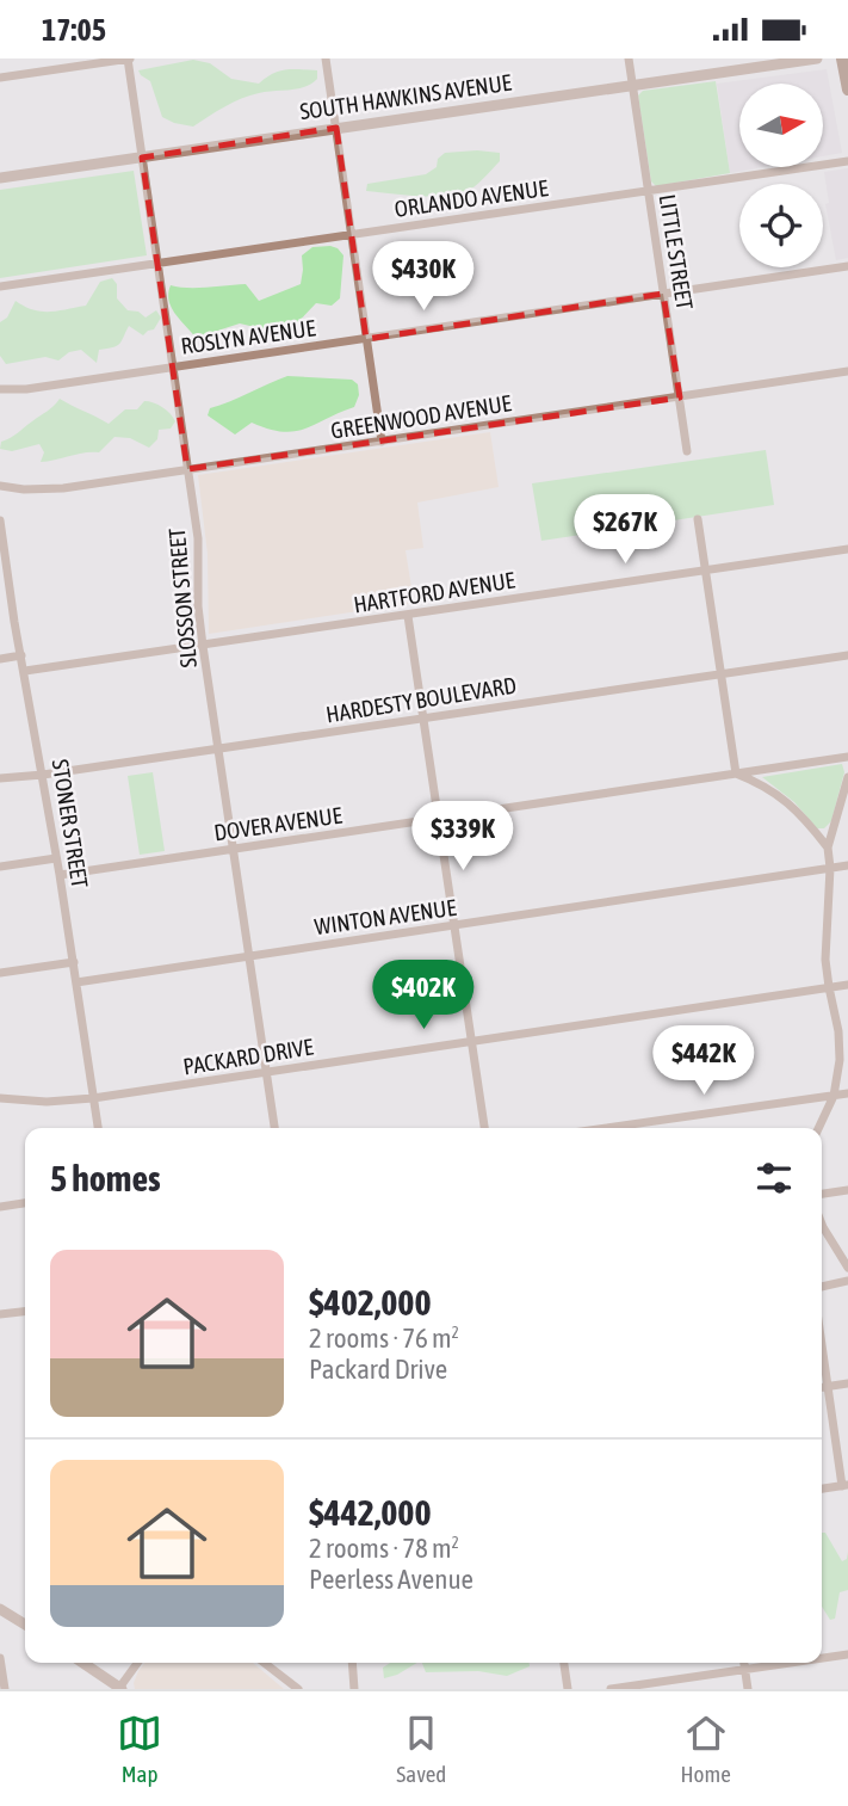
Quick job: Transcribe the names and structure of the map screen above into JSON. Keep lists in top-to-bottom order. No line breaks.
{"streets":{"street":["SOUTH HAWKINS AVENUE","ORLANDO AVENUE","LITTLE STREET","ROSLYN AVENUE","GREENWOOD AVENUE","HARTFORD AVENUE","SLOSSON STREET","HARDESTY BOULEVARD","STONER STREET","DOVER AVENUE","WINTON AVENUE","PACKARD DRIVE"]},"crossings":[["SOUTH HAWKINS AVENUE","LITTLE STREET"],["SOUTH HAWKINS AVENUE","SLOSSON STREET"],["ORLANDO AVENUE","LITTLE STREET"],["ORLANDO AVENUE","SLOSSON STREET"],["LITTLE STREET","ROSLYN AVENUE"],["LITTLE STREET","GREENWOOD AVENUE"],["ROSLYN AVENUE","SLOSSON STREET"],["GREENWOOD AVENUE","SLOSSON STREET"],["HARTFORD AVENUE","SLOSSON STREET"],["HARTFORD AVENUE","STONER STREET"],["SLOSSON STREET","HARDESTY BOULEVARD"],["SLOSSON STREET","DOVER AVENUE"],["SLOSSON STREET","WINTON AVENUE"],["SLOSSON STREET","PACKARD DRIVE"],["HARDESTY BOULEVARD","STONER STREET"],["STONER STREET","DOVER AVENUE"],["STONER STREET","WINTON AVENUE"],["STONER STREET","PACKARD DRIVE"]],"north":"right","page":{"status":"17:05","price":["$430K","$267K","$339K","$402K","$442K"],"heading":"5 homes","list":[{"name":"$402,000","note":"2 rooms · 76 m² · Packard Drive"},{"name":"$442,000","note":"2 rooms · 78 m² · Peerless Avenue"}],"tabs":["Map","Saved","Home"]}}
